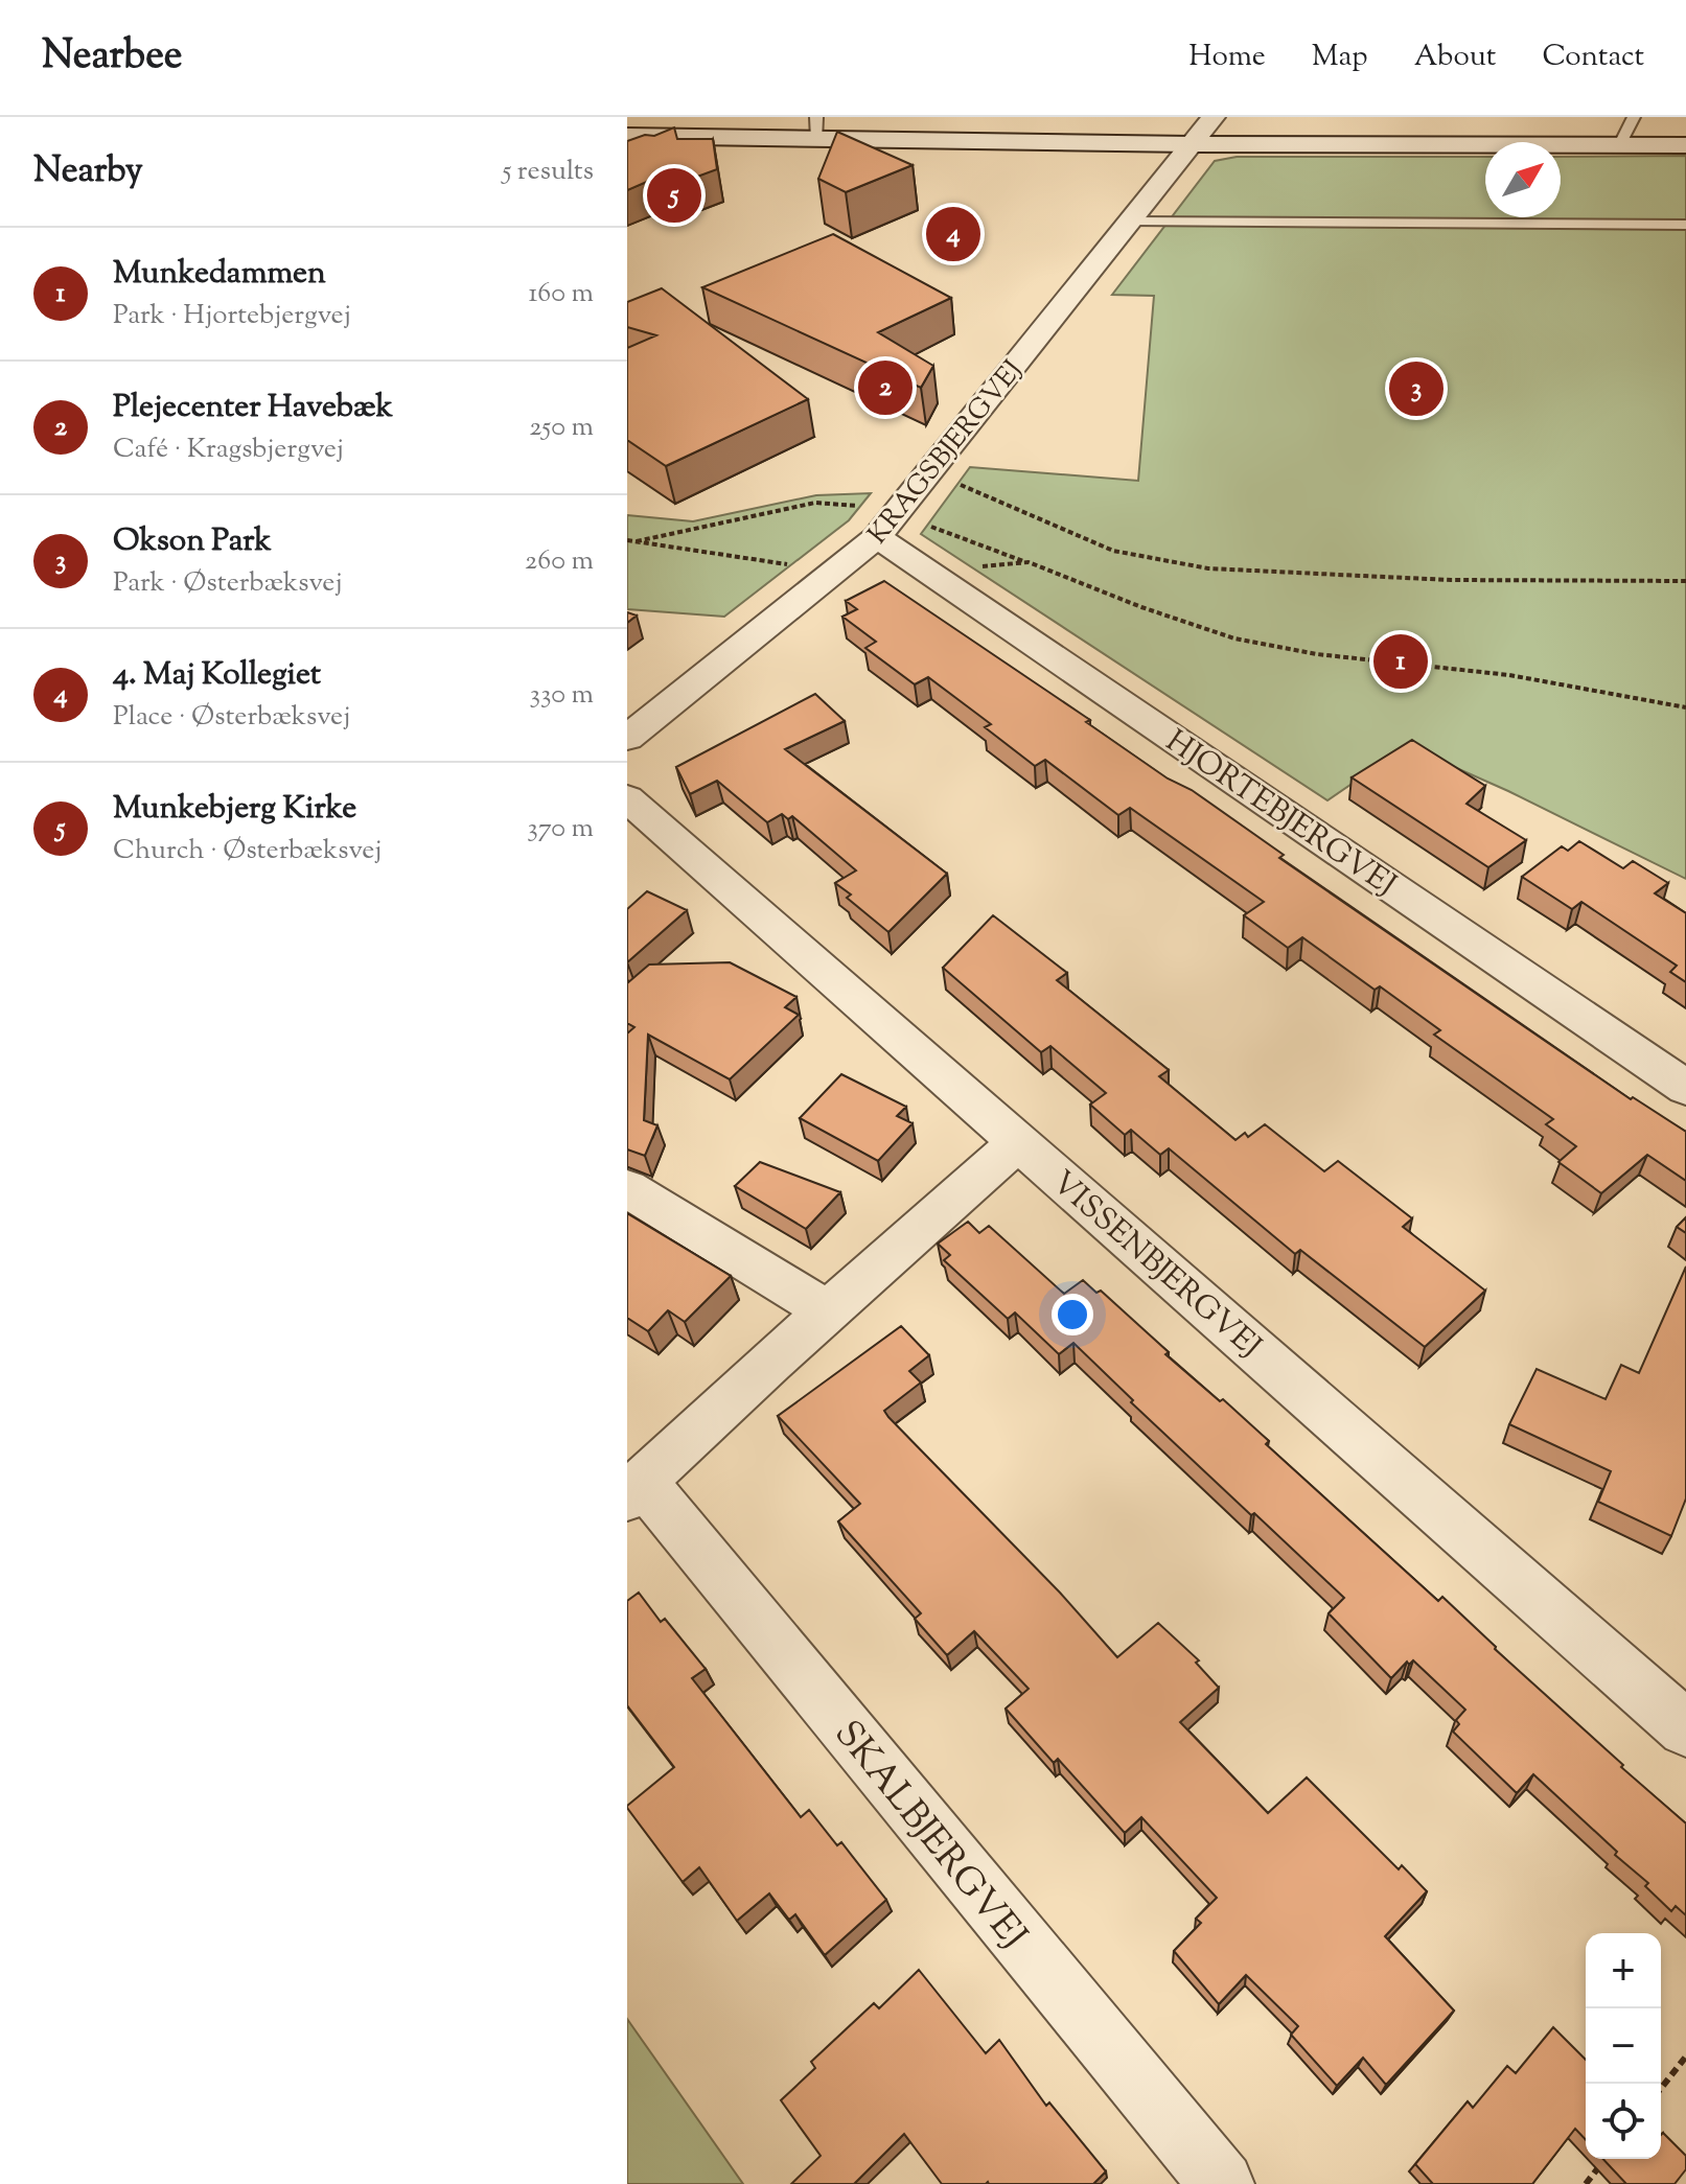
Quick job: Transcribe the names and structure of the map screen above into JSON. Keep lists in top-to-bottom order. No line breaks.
{"streets":{"street":["KRAGSBJERGVEJ","HJORTEBJERGVEJ","VISSENBJERGVEJ","SKALBJERGVEJ"]},"crossings":[["KRAGSBJERGVEJ","HJORTEBJERGVEJ"]],"north":"top right","page":{"header":"Nearbee","nav":["Home","Map","About","Contact"],"heading":["Nearby","5 results"],"pins":["5","4","2","3","1"],"list":[{"mark":"1","name":"Munkedammen","note":"Park · Hjortebjergvej","value":"160 m"},{"mark":"2","name":"Plejecenter Havebæk","note":"Café · Kragsbjergvej","value":"250 m"},{"mark":"3","name":"Okson Park","note":"Park · Østerbæksvej","value":"260 m"},{"mark":"4","name":"4. Maj Kollegiet","note":"Place · Østerbæksvej","value":"330 m"},{"mark":"5","name":"Munkebjerg Kirke","note":"Church · Østerbæksvej","value":"370 m"}],"map_buttons":["+","−"]}}
